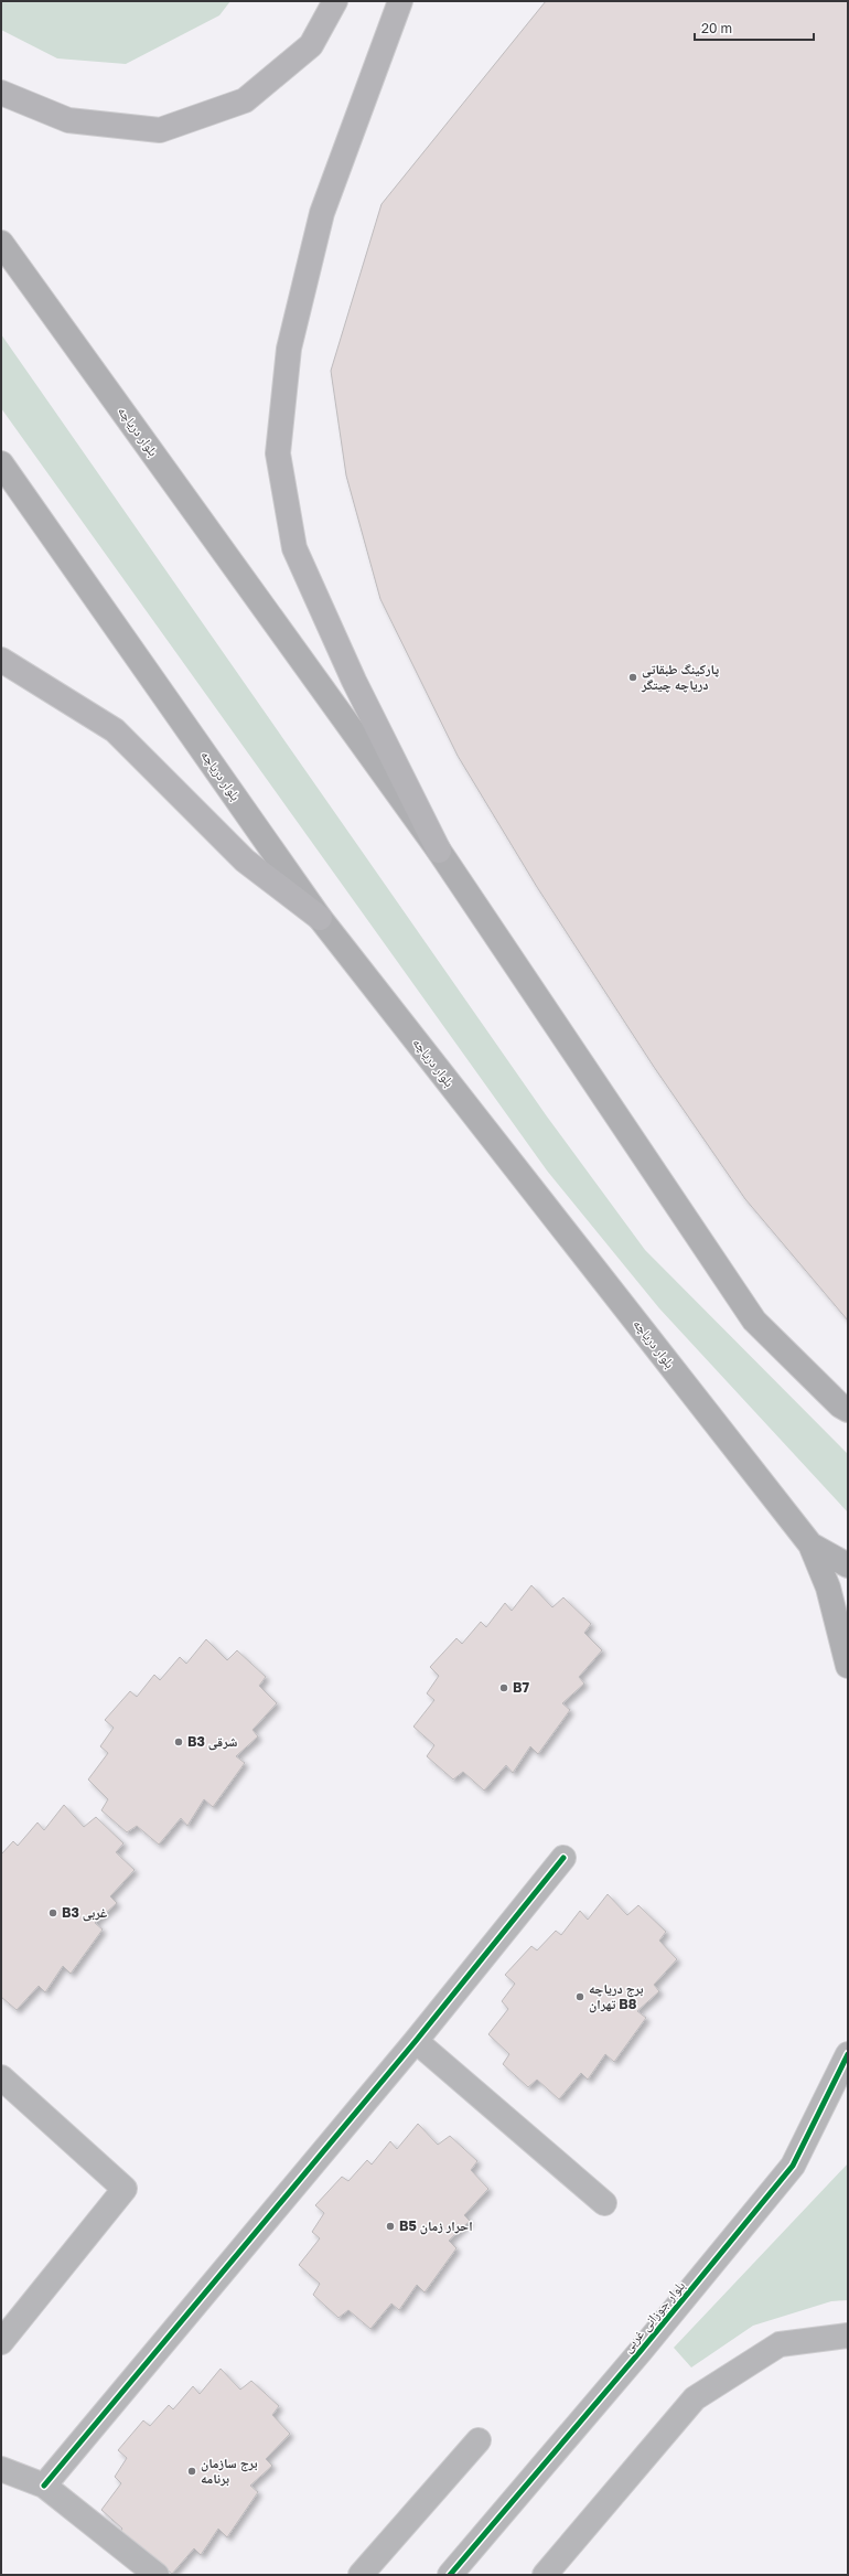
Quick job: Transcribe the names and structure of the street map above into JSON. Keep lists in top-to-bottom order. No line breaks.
{"streets":{"main road":["بلوار دریاچه"],"street":["بلوار جوزانی غربی"]},"places":["پارکینگ طبقاتی دریاچه چیتگر","B7","B3 شرقی","B3 غربی","برج دریاچه تهران B8","B5 احرار زمان","برج سازمان برنامه"],"scale_bar":"20 m"}
